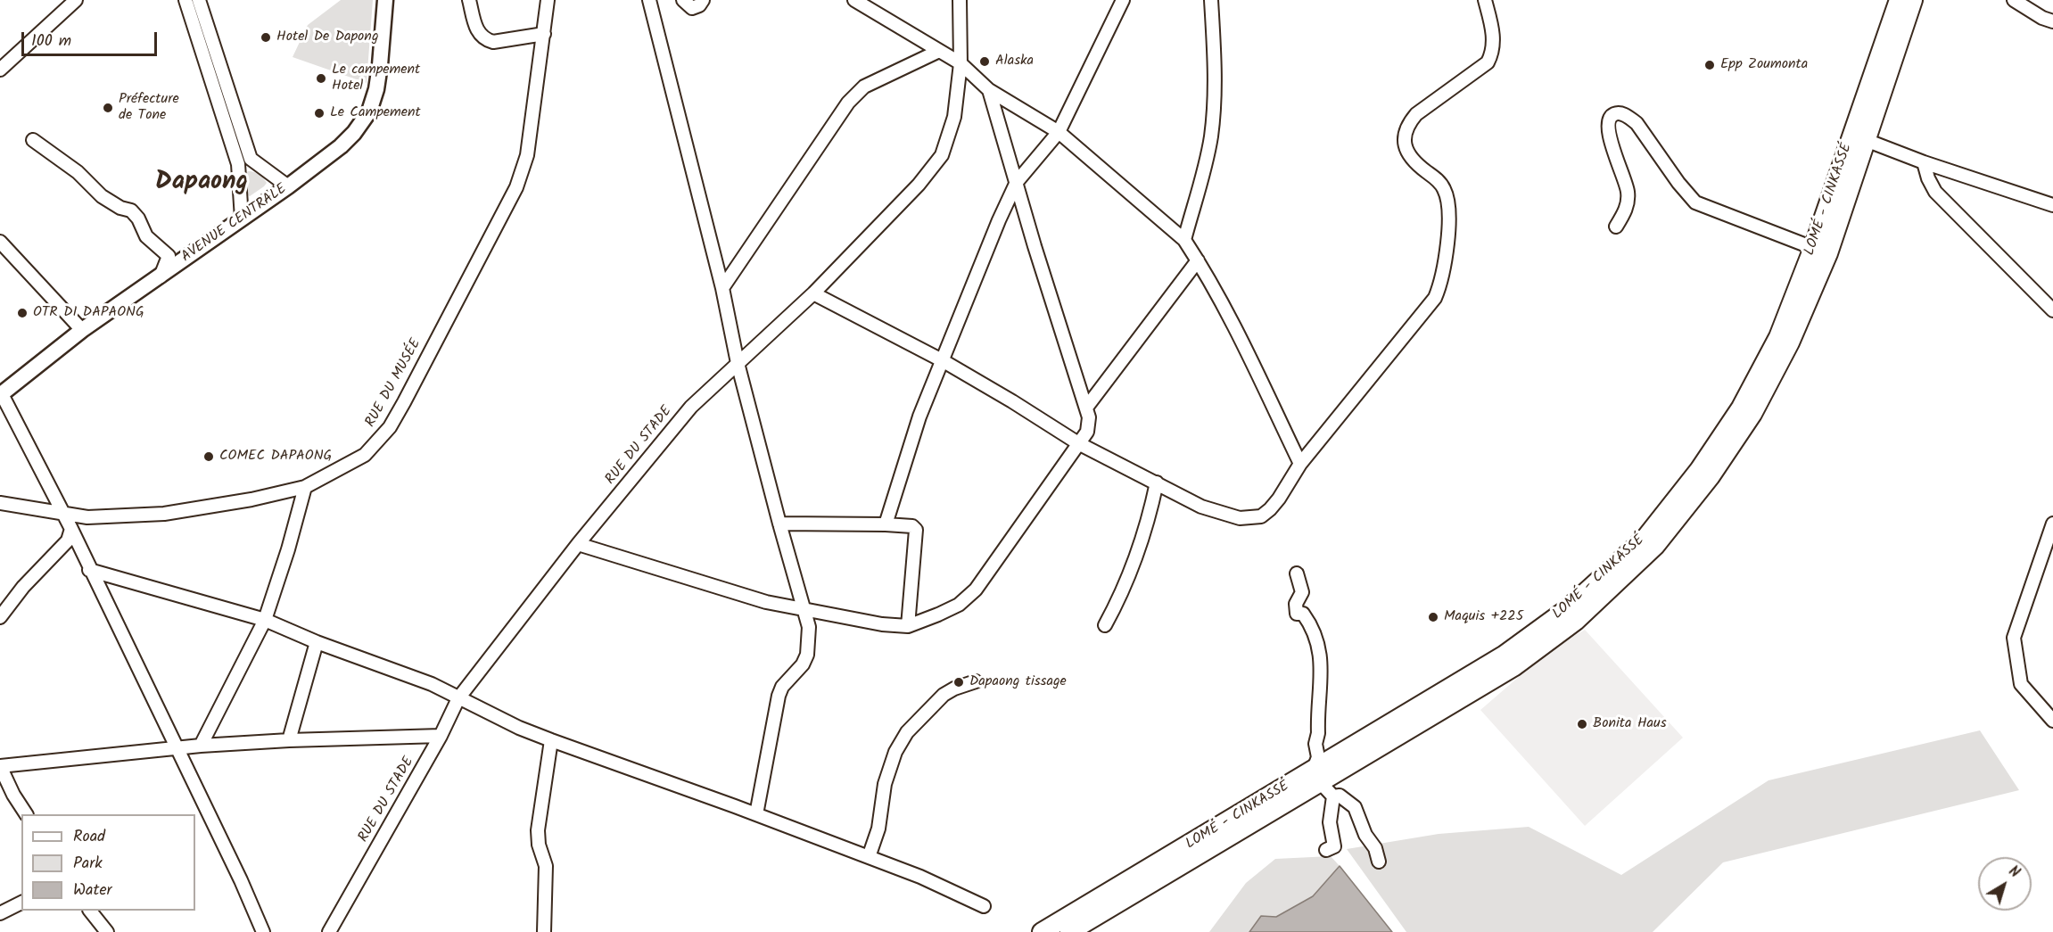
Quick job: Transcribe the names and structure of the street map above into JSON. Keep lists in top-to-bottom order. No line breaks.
{"streets":{"highway":["LOMÉ - CINKASSÉ"],"main road":["AVENUE CENTRALE"],"street":["RUE DU MUSÉE","RUE DU STADE"]},"districts":["Dapaong"],"places":["Hotel De Dapong","Alaska","Epp Zoumonta","Le campement Hotel","Préfecture de Tone","Le Campement","OTR DI DAPAONG","COMEC DAPAONG","Maquis +225","Dapaong tissage","Bonita Haus"],"legend":["Road","Park","Water"],"scale_bar":"100 m","north":"top right"}
